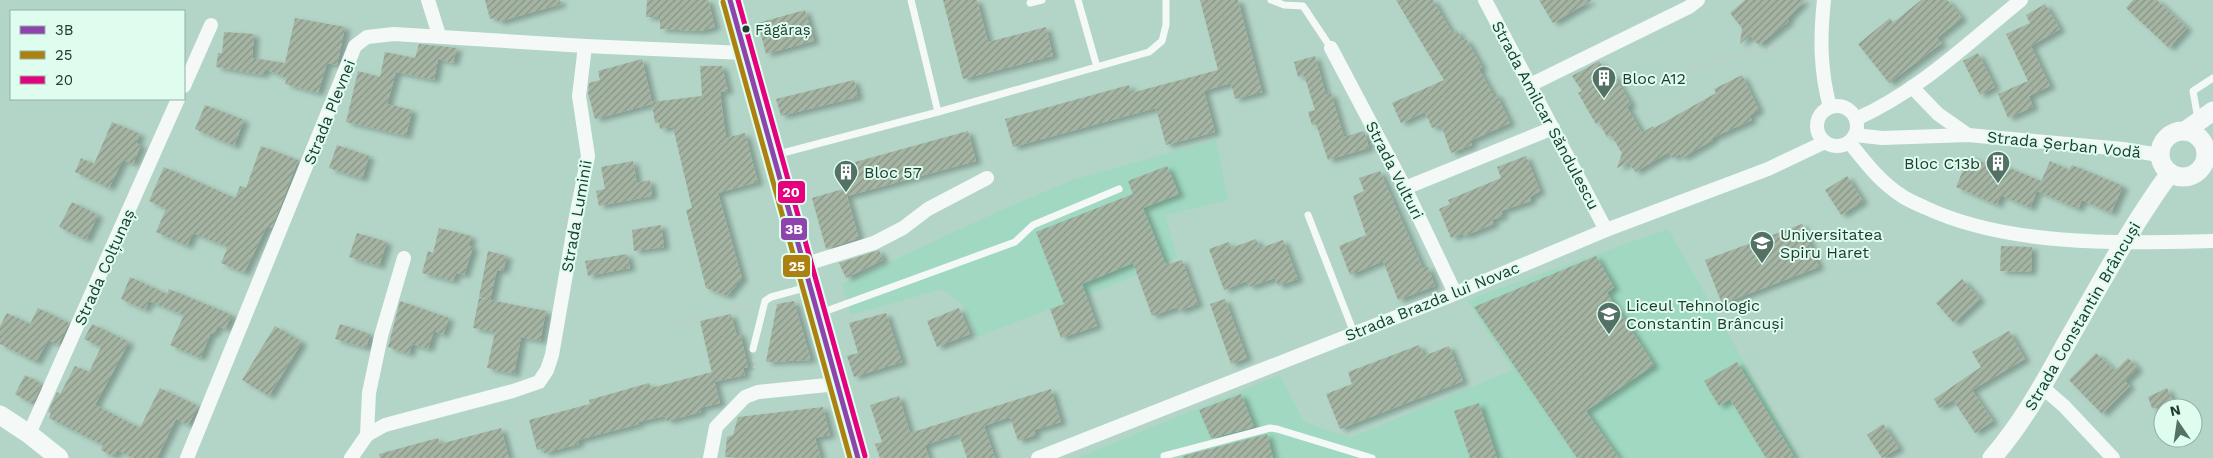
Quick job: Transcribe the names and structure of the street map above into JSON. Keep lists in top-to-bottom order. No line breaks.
{"streets":{"street":["Strada Plevnei","Strada Amilcar Săndulescu","Strada Șerban Vodă","Strada Vulturi","Strada Luminii","Strada Colțunaș","Strada Brazda lui Novac","Strada Constantin Brâncuși"]},"crossings":[["Strada Plevnei","Strada Luminii"],["Strada Amilcar Săndulescu","Strada Brazda lui Novac"],["Strada Șerban Vodă","Strada Brazda lui Novac"],["Strada Vulturi","Strada Brazda lui Novac"]],"places":{"other":["Făgăraș"],"building":["Bloc A12","Bloc C13b","Bloc 57"],"school or university":["Universitatea Spiru Haret","Liceul Tehnologic Constantin Brâncuși"]},"lines":["transit line 3B","transit line 20","transit line 25"],"legend":["3B","25","20"],"north":"top"}
